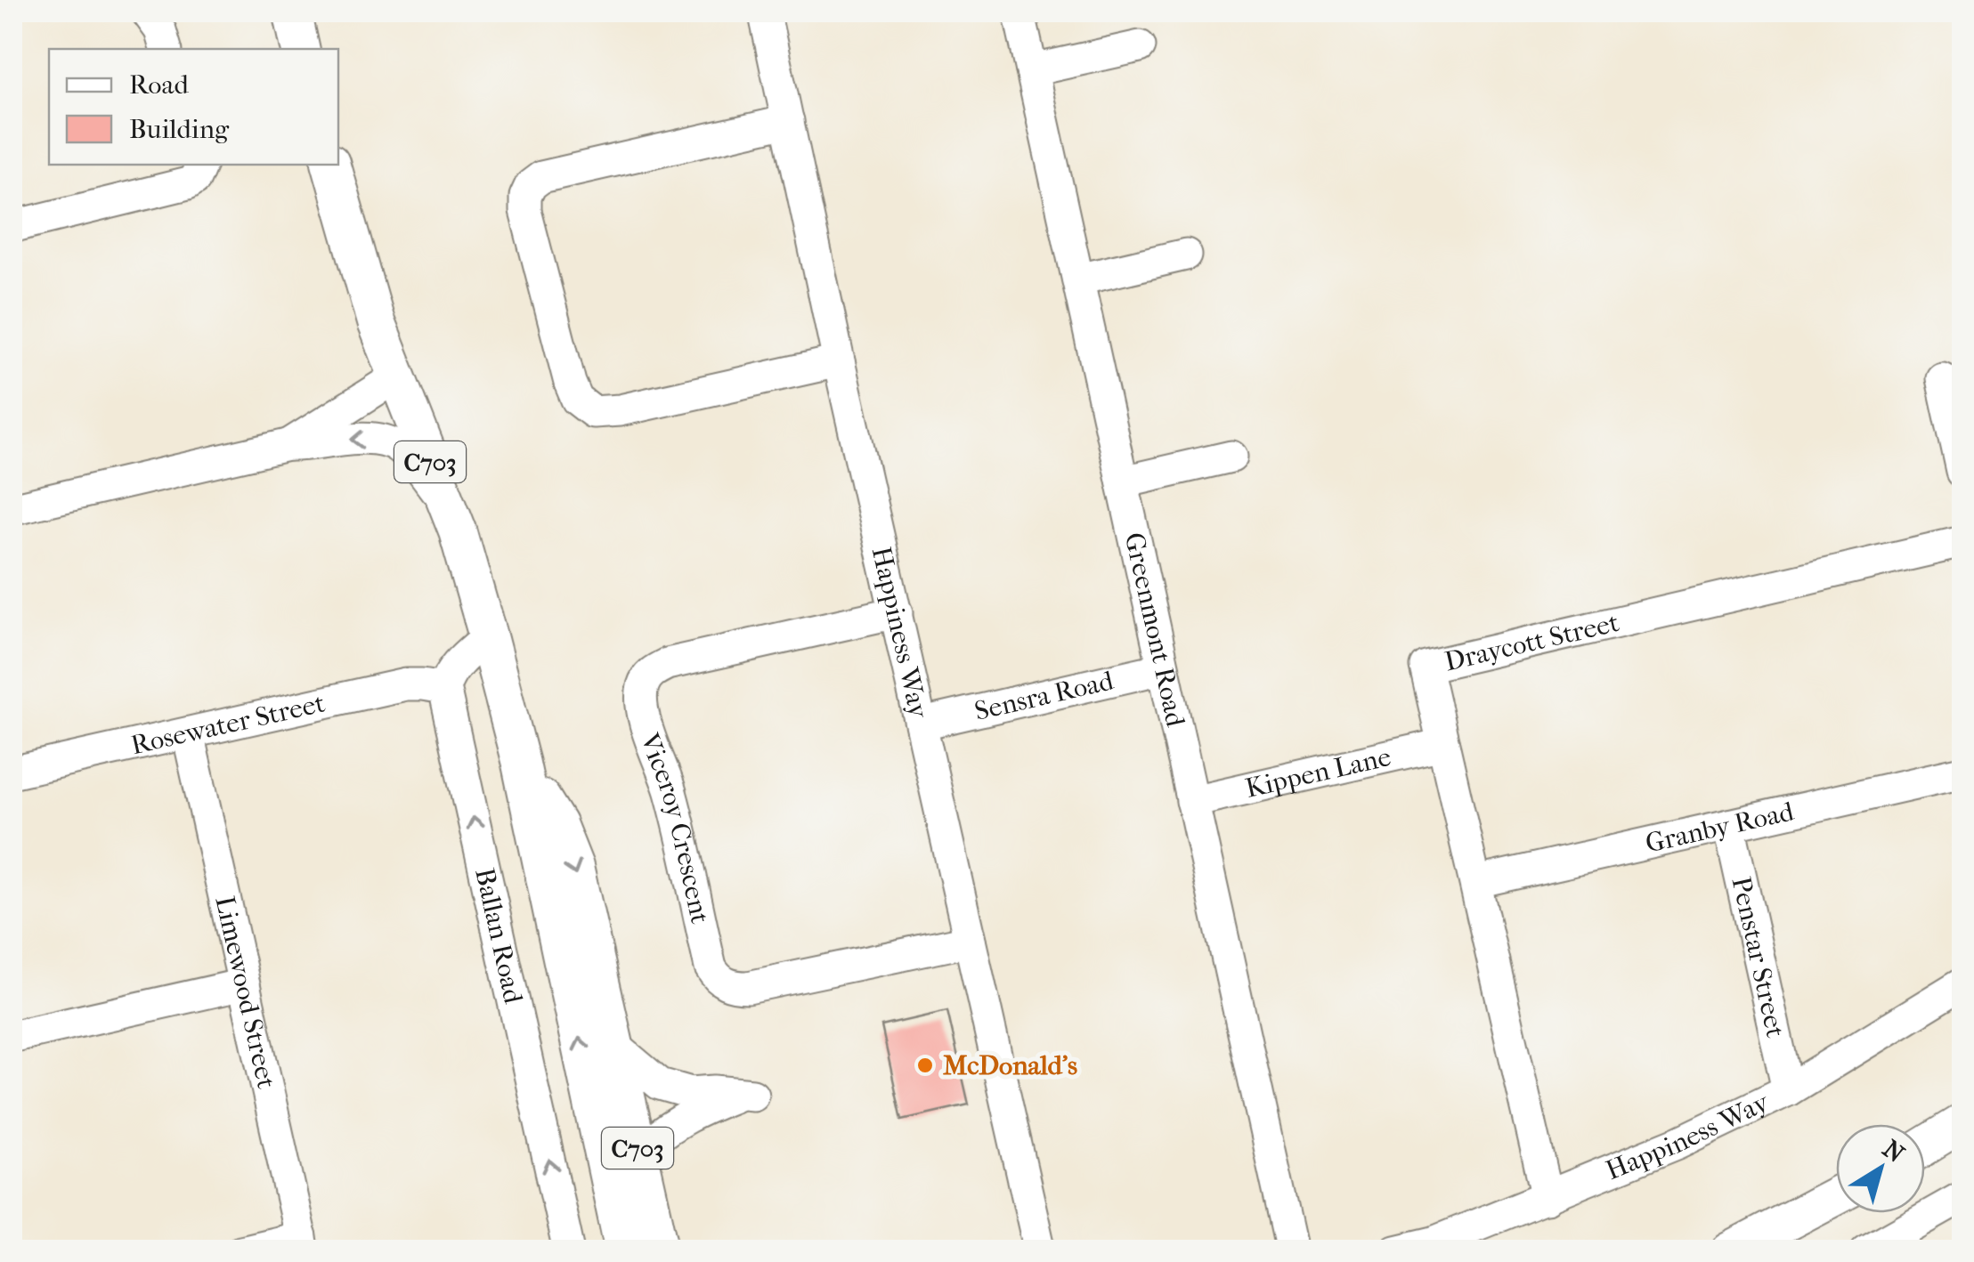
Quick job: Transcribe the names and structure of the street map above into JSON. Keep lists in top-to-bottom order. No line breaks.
{"streets":{"main road":["C703"],"street":["Happiness Way","Greenmont Road","Draycott Street","Sensra Road","Rosewater Street","Kippen Lane","Granby Road","Viceroy Crescent","Ballan Road","Penstar Street","Limewood Street"]},"crossings":[["Happiness Way","Draycott Street"],["Happiness Way","Sensra Road"],["Happiness Way","Viceroy Crescent"],["Happiness Way","Penstar Street"],["Greenmont Road","Sensra Road"],["Greenmont Road","Kippen Lane"],["Draycott Street","Kippen Lane"],["Draycott Street","Granby Road"],["Rosewater Street","Ballan Road"],["Rosewater Street","Limewood Street"],["Granby Road","Penstar Street"]],"one_way":["Ballan Road"],"places":["McDonald's"],"legend":["Road","Building"],"north":"top right"}
